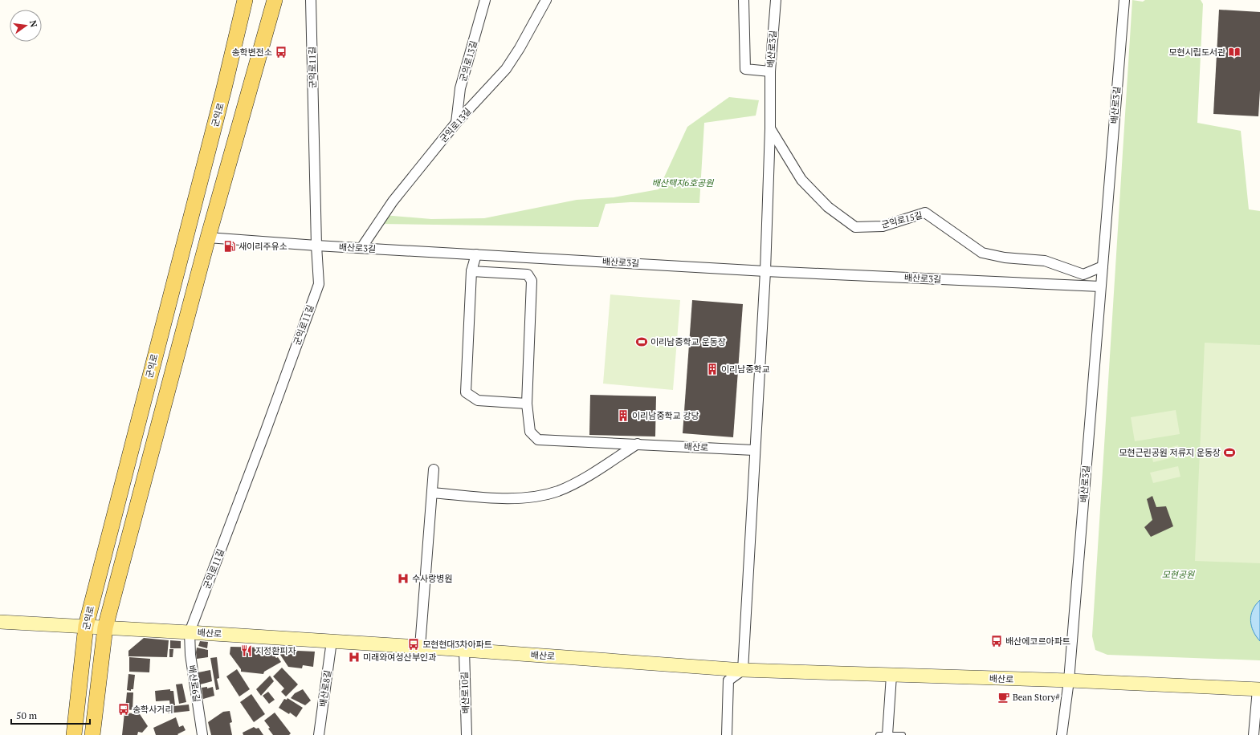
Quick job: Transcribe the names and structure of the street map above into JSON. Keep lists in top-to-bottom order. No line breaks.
{"streets":{"main road":["군익로"],"street":["배산로3길","군의로13길","군익로11길","군익로13길","군익로15길","배산로","배산로6길","배산로8길","배산로10길"]},"crossings":[["배산로3길","군익로11길"],["배산로3길","군익로13길"],["배산로3길","군익로15길"],["배산로3길","배산로"],["군의로13길","군익로13길"],["군익로11길","배산로"],["군익로11길","배산로6길"],["군익로","배산로"],["배산로","배산로6길"],["배산로","배산로8길"],["배산로","배산로10길"]],"parks":["배산택지6호공원","모현공원"],"places":{"bus stop":["송학변전소","배산에코르아파트","모현현대3차아파트","송학사거리"],"library":["모현시립도서관"],"fuel station":["새이리주유소"],"sports":["이리남중학교 운동장","모현근린공원 저류지 운동장"],"building":["이리남중학교","이리남중학교 강당"],"hospital":["수사랑병원","미래와여성산부인과"],"restaurant":["지정환피자"],"cafe":["Bean Story#"]},"scale_bar":"50 m","north":"right"}
